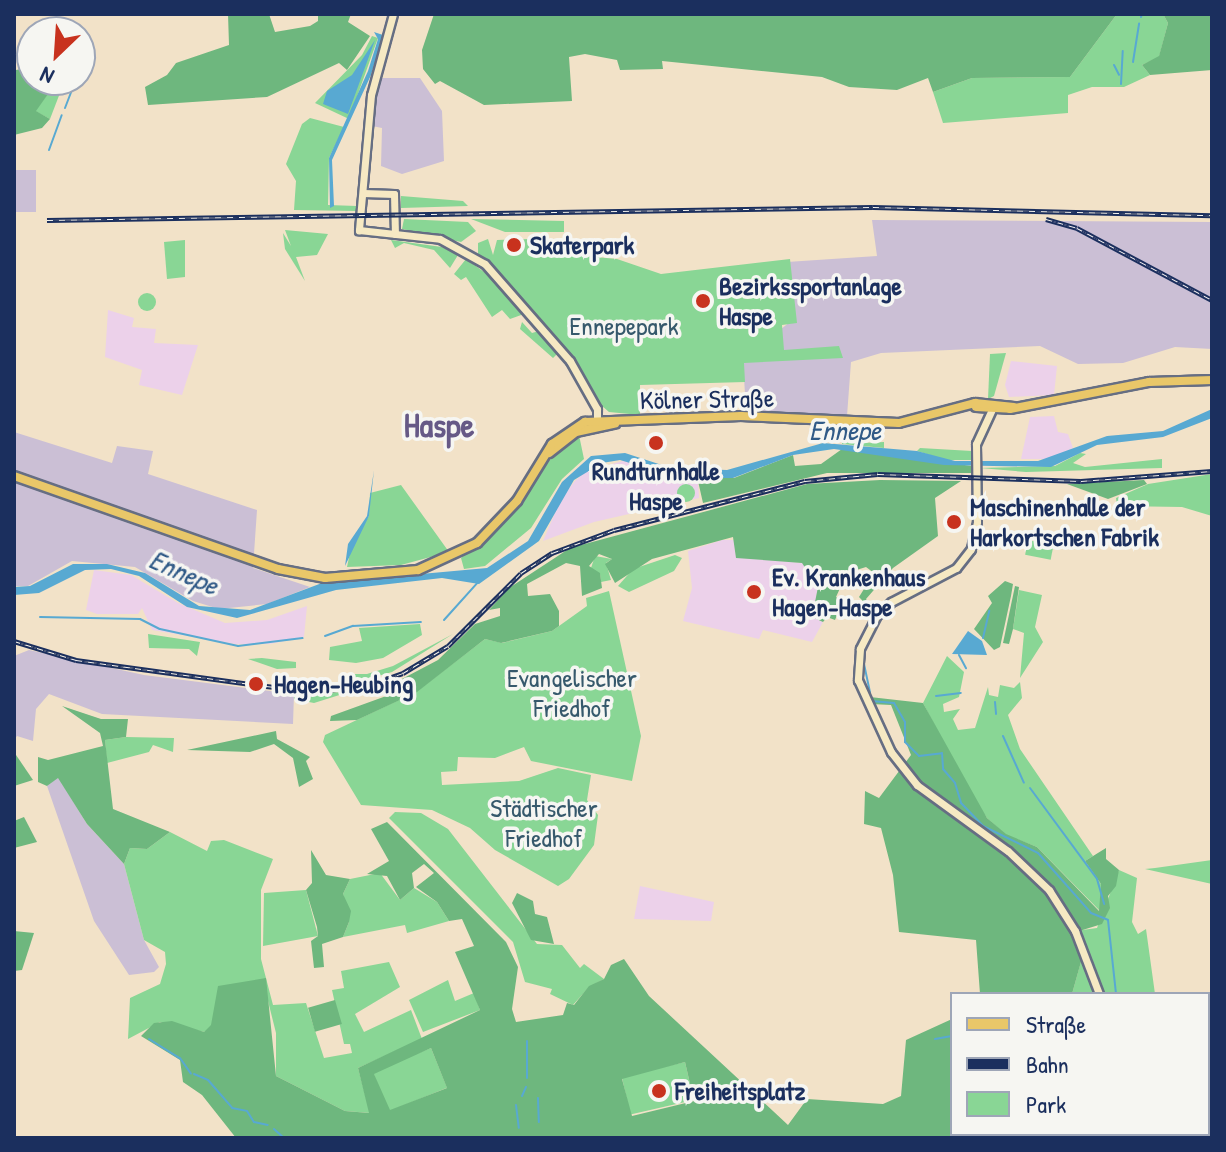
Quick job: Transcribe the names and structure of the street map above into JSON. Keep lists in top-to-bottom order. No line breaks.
{"streets":{"main road":["Kölner Straße"]},"districts":["Haspe"],"water":["Ennepe"],"parks":["Ennepepark","Evangelischer Friedhof","Städtischer Friedhof"],"places":["Skaterpark","Bezirkssportanlage Haspe","Rundturnhalle Haspe","Maschinenhalle der Harkortschen Fabrik","Ev. Krankenhaus Hagen-Haspe","Hagen-Heubing","Freiheitsplatz"],"legend":["Straße","Bahn","Park"],"north":"bottom left"}
